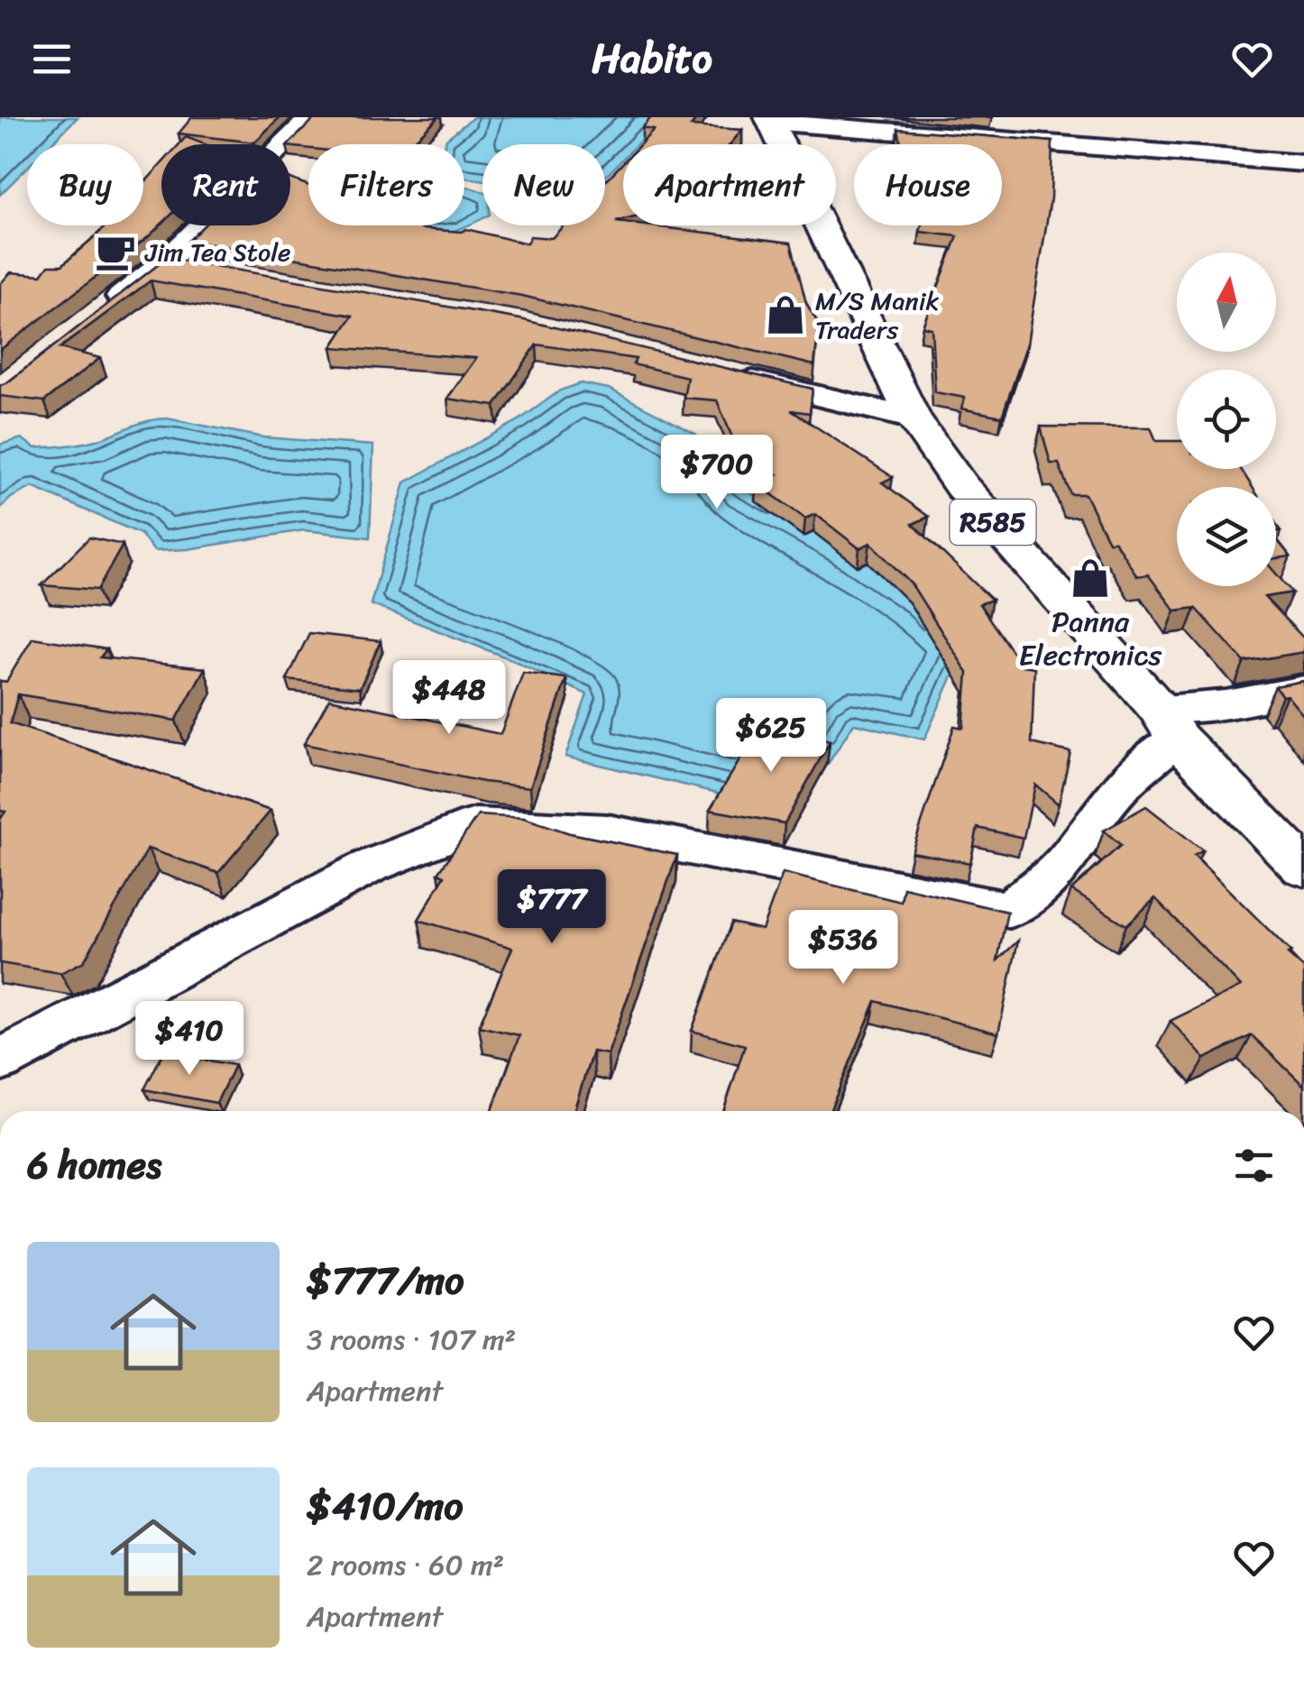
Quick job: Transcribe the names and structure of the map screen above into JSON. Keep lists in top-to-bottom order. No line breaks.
{"streets":{"main road":["R585"]},"places":{"cafe":["Jim Tea Stole"],"shop":["M/S Manik Traders","Panna Electronics"]},"north":"top","page":{"header":"Habito","chip":["Buy","Rent","Filters","New","Apartment","House"],"price":["$700","$448","$625","$777","$536","$410"],"heading":"6 homes","list":[{"name":"$777/mo","note":"3 rooms · 107 m² · Apartment"},{"name":"$410/mo","note":"2 rooms · 60 m² · Apartment"}]}}
